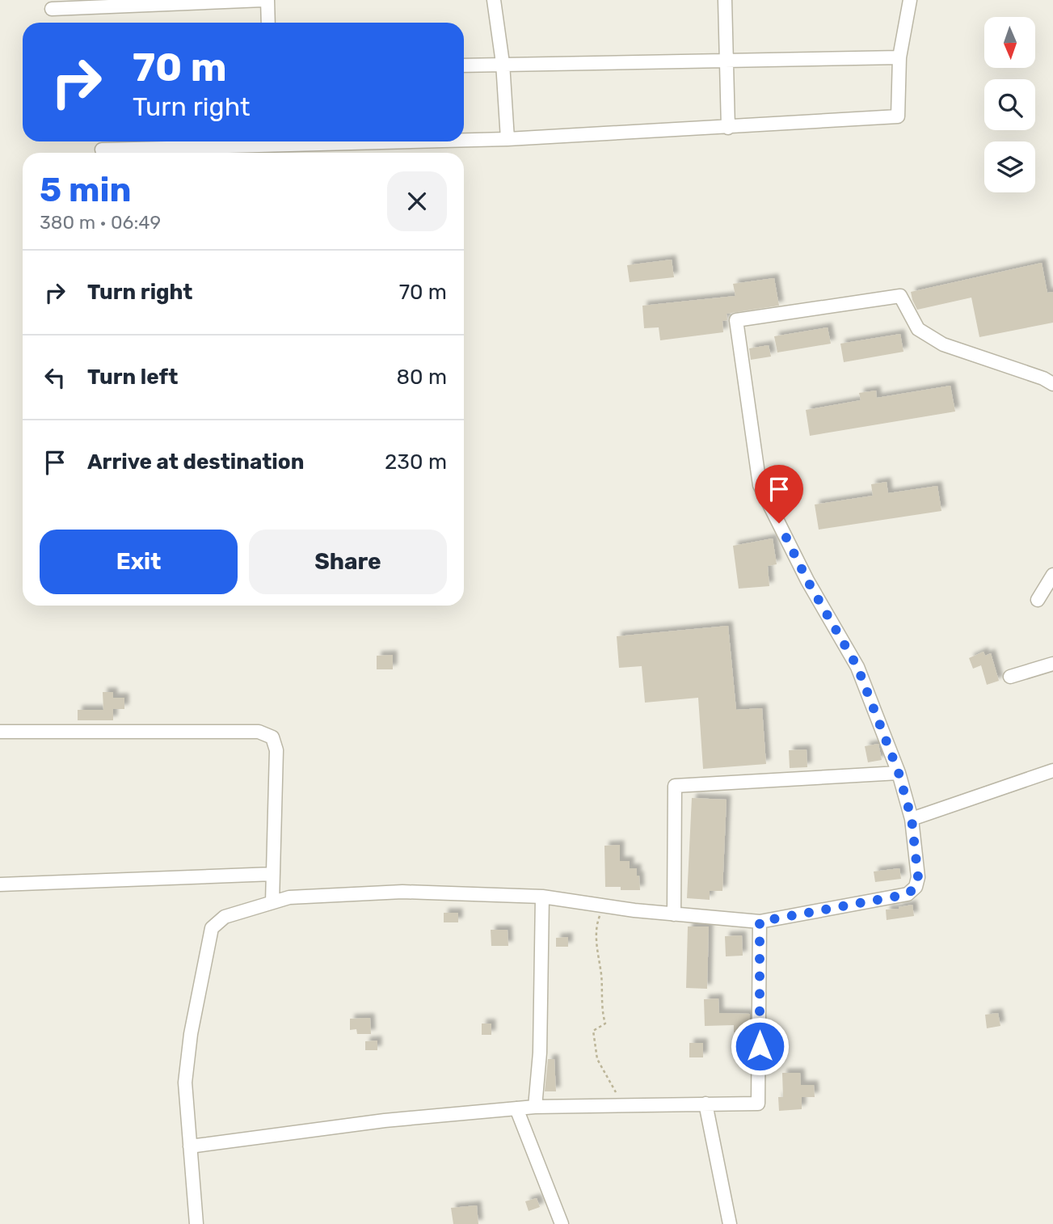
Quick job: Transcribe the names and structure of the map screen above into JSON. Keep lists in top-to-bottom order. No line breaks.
{"north":"bottom","page":{"turn":["70 m","Turn right"],"heading":["5 min","380 m · 06:49"],"list":[{"name":"Turn right","value":"70 m"},{"name":"Turn left","value":"80 m"},{"name":"Arrive at destination","value":"230 m"}],"buttons":["Exit","Share"]}}
